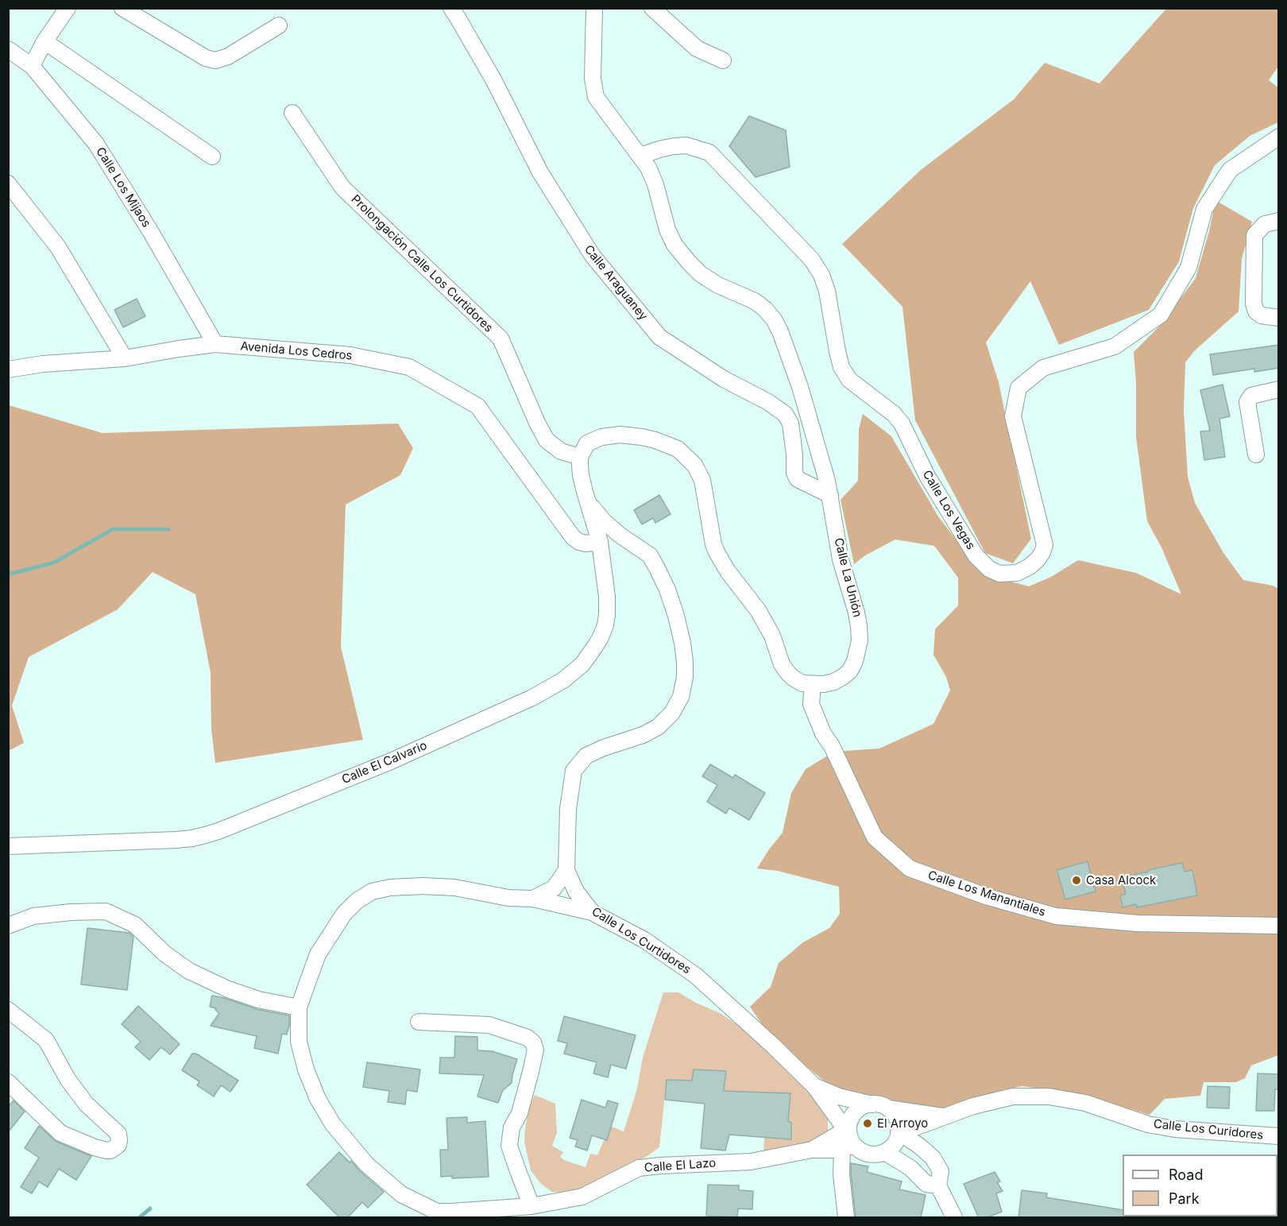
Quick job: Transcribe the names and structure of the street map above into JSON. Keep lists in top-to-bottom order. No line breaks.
{"streets":{"street":["Calle Los Mijaos","Prolongación Calle Los Curtidores","Calle Araguaney","Avenida Los Cedros","Calle Los Vegas","Calle La Unión","Calle El Calvario","Calle Los Manantiales","Calle Los Curtidores","Calle Los Curidores","Calle El Lazo"]},"crossings":[["Calle Los Mijaos","Avenida Los Cedros"],["Prolongación Calle Los Curtidores","Calle La Unión"],["Calle Araguaney","Calle La Unión"],["Avenida Los Cedros","Calle El Calvario"],["Calle Los Vegas","Calle La Unión"],["Calle La Unión","Calle Los Manantiales"],["Calle El Calvario","Calle Los Curtidores"],["Calle Los Curtidores","Calle El Lazo"]],"places":["Casa Alcock","El Arroyo"],"legend":["Road","Park"]}
